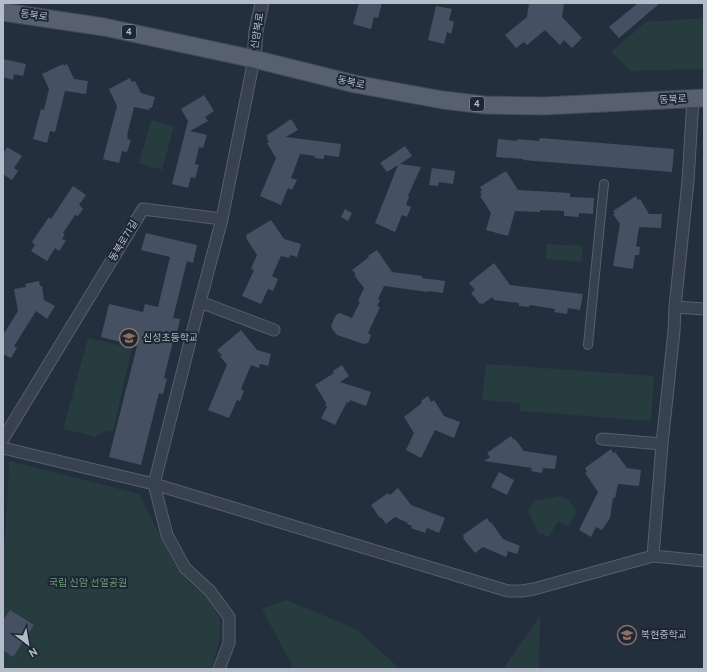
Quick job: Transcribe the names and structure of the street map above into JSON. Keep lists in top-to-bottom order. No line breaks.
{"streets":{"main road":["동북로","4"],"street":["신암북로","동북로71길"]},"crossings":[["동북로","신암북로"]],"parks":["국립 신암 선열공원"],"places":{"school or university":["신성초등학교","복현중학교"]},"north":"bottom right"}
